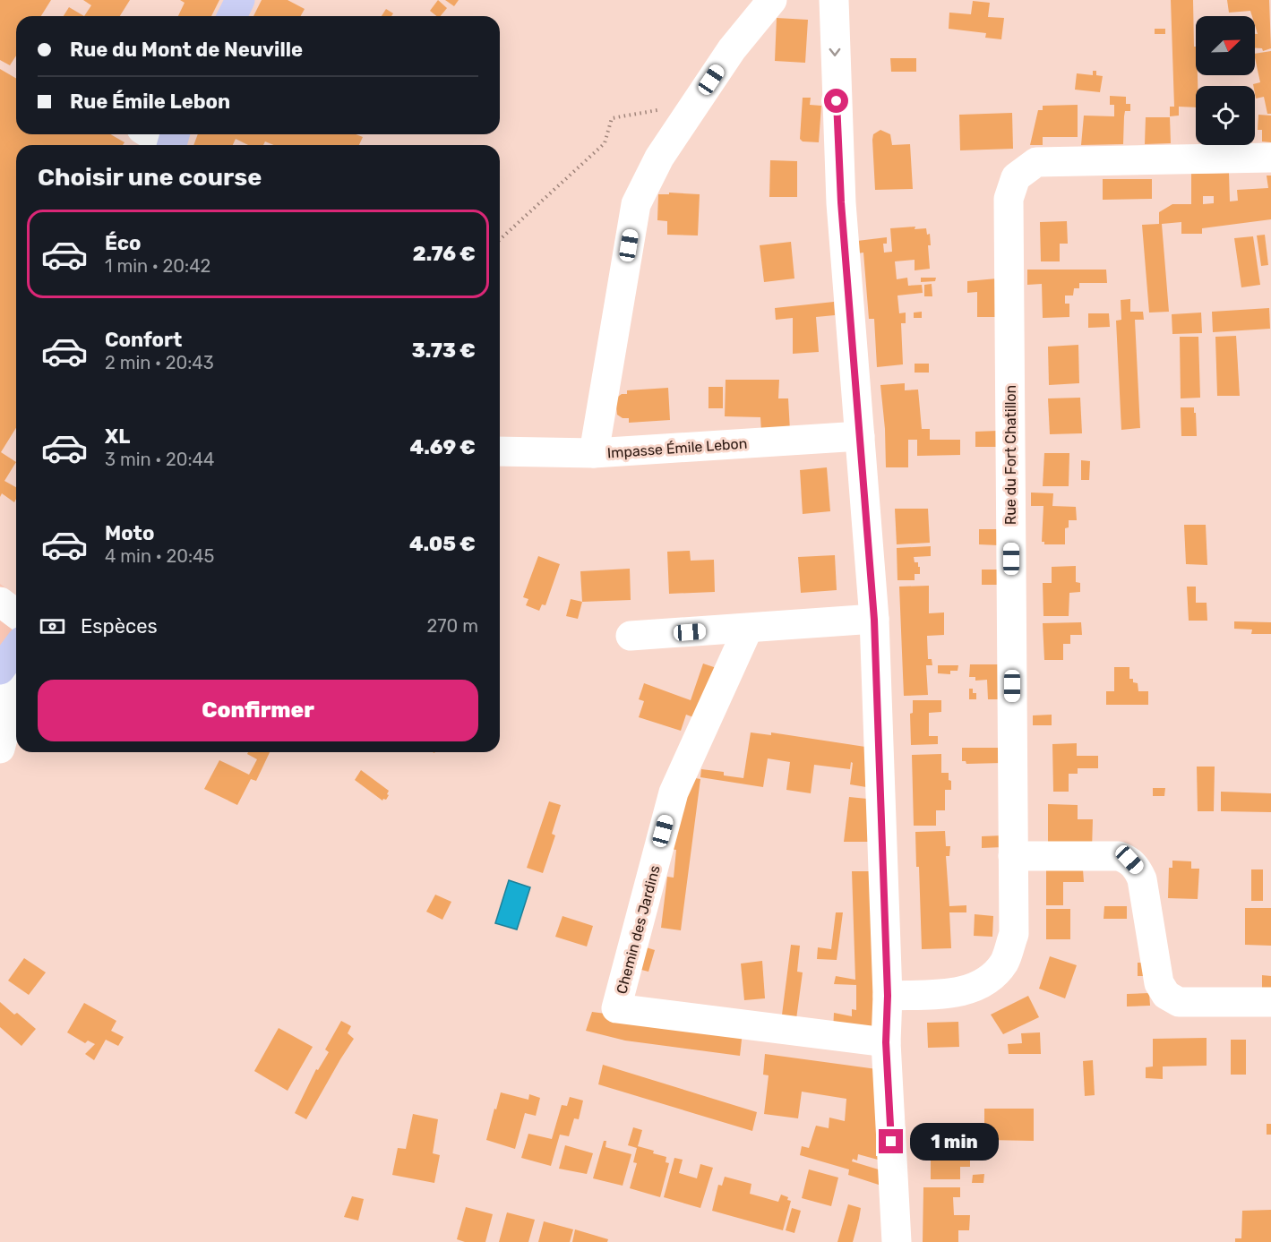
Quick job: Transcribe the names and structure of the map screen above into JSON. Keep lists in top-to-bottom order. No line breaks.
{"streets":{"street":["Impasse Émile Lebon","Rue du Fort Chatillon","Chemin des Jardins"]},"north":"top right","page":{"banner":["Rue du Mont de Neuville","Rue Émile Lebon"],"heading":"Choisir une course","list":[{"name":"Éco","note":"1 min · 20:42","value":"2.76 €"},{"name":"Confort","note":"2 min · 20:43","value":"3.73 €"},{"name":"XL","note":"3 min · 20:44","value":"4.69 €"},{"name":"Moto","note":"4 min · 20:45","value":"4.05 €"}],"pay":["Espèces","270 m"],"buttons":"Confirmer","bubble":"1 min"}}
